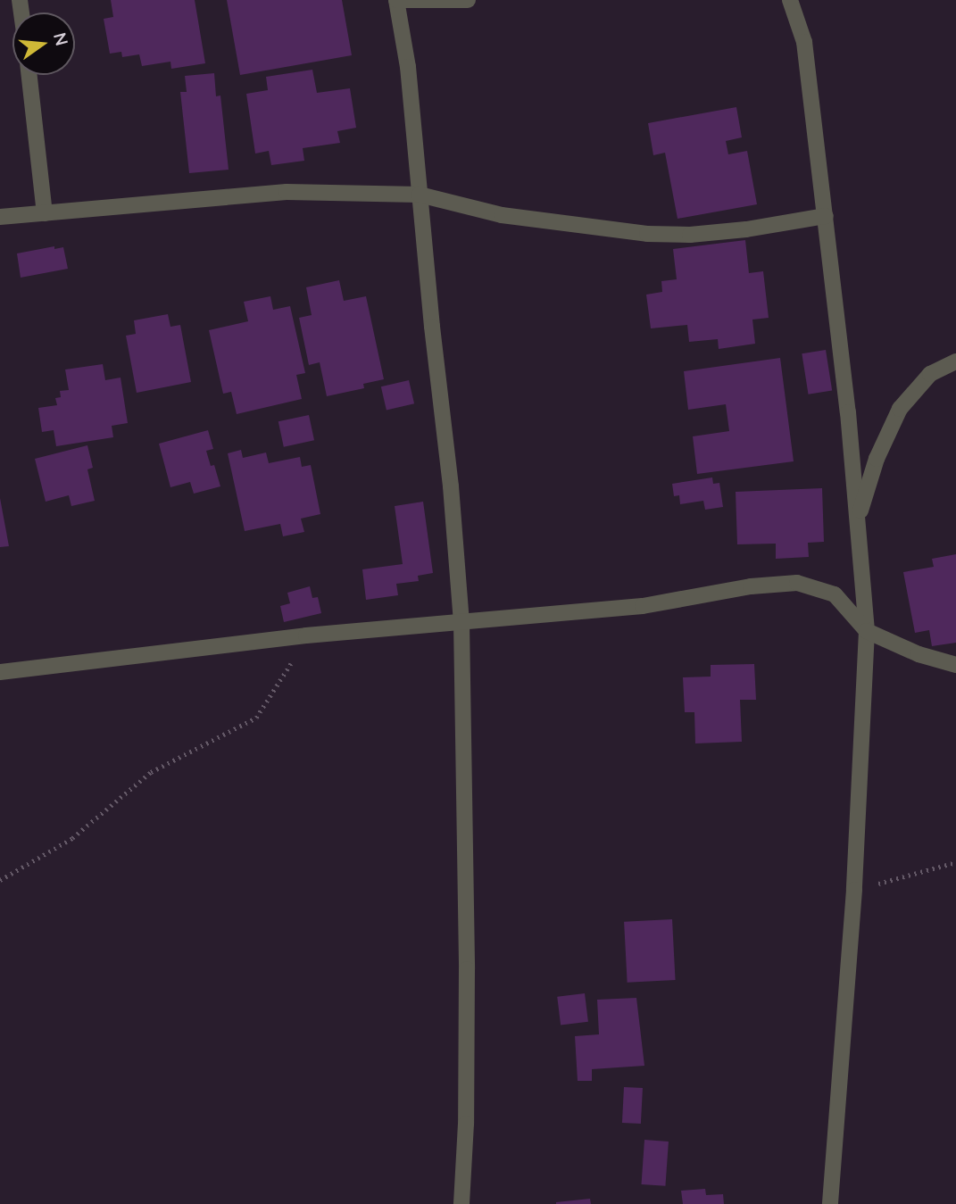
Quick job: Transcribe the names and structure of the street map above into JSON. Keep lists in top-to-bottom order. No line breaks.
{"north":"right"}
